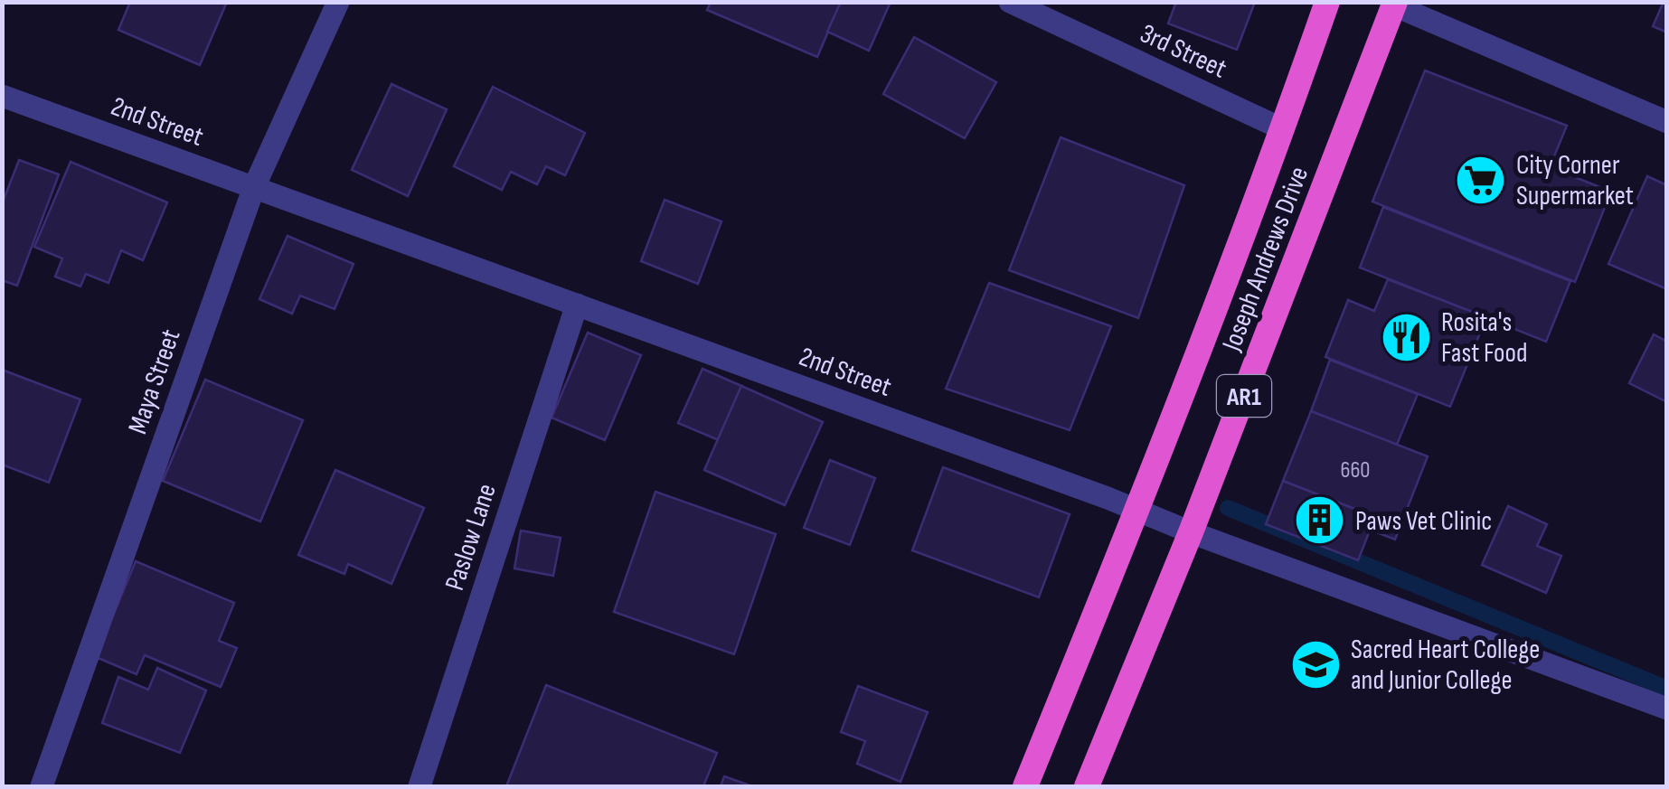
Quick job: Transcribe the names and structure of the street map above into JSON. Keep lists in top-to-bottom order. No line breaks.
{"streets":{"highway":["Joseph Andrews Drive","AR1"],"street":["3rd Street","2nd Street","Maya Street","Paslow Lane"]},"crossings":[["3rd Street","Joseph Andrews Drive"],["2nd Street","Joseph Andrews Drive"],["2nd Street","Maya Street"],["2nd Street","Paslow Lane"]],"places":{"supermarket":["City Corner Supermarket"],"restaurant":["Rosita's Fast Food"],"building":["Paws Vet Clinic"],"school or university":["Sacred Heart College and Junior College"]},"house_numbers":["660"]}
